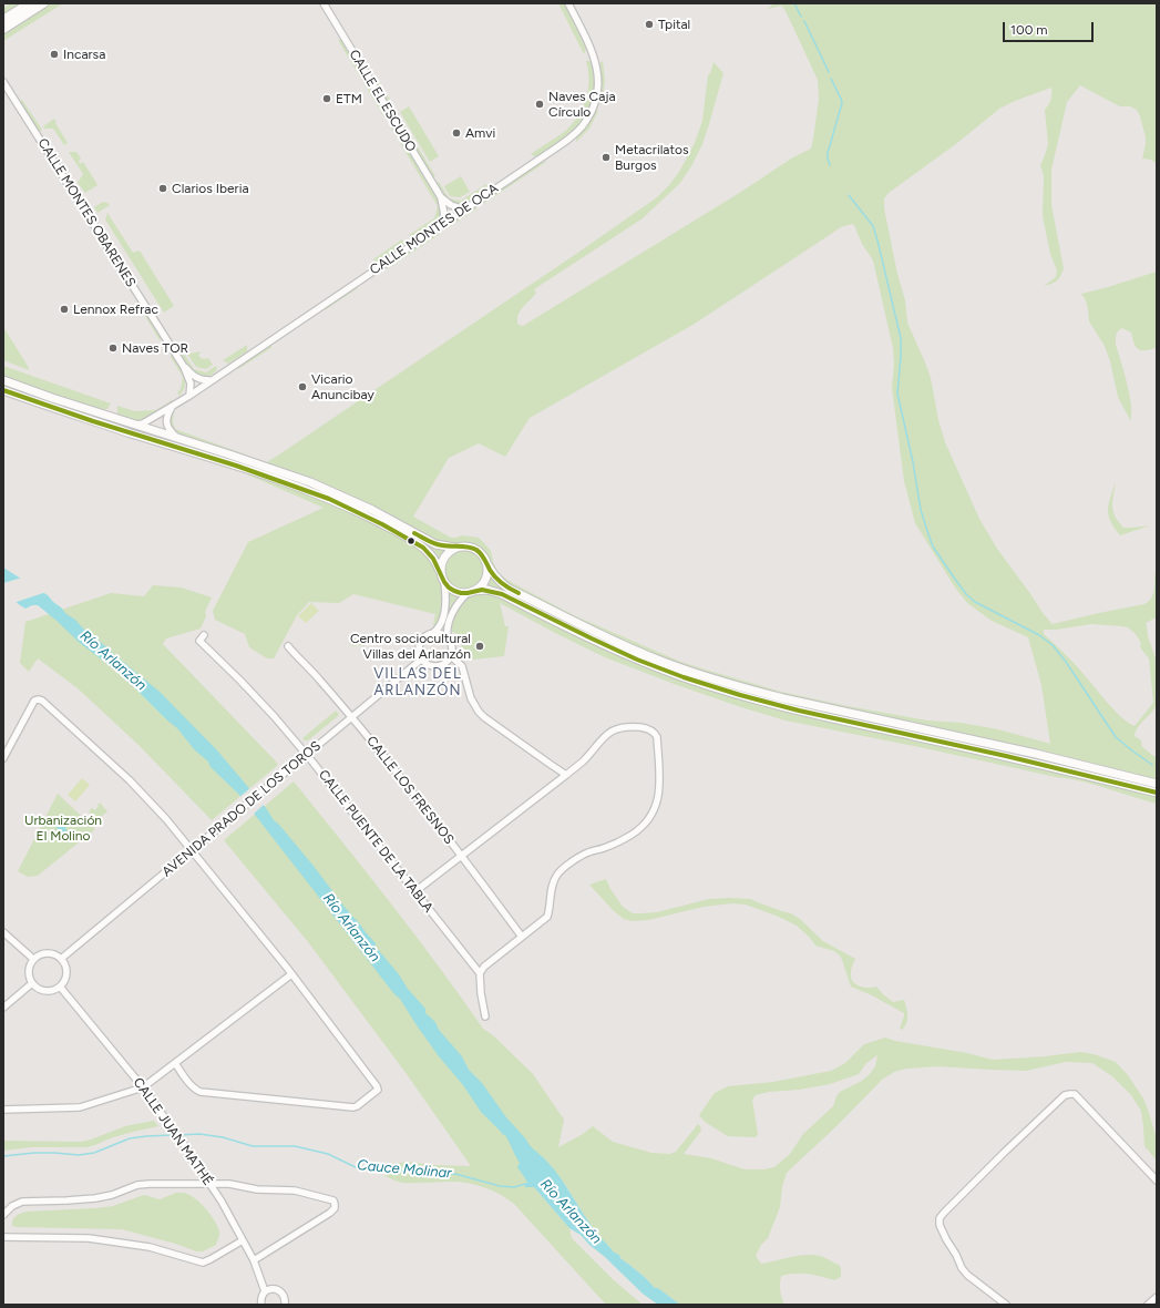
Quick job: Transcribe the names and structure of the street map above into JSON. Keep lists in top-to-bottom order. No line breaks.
{"streets":{"street":["CALLE EL ESCUDO","CALLE MONTES OBARENES","CALLE MONTES DE OCA","CALLE LOS FRESNOS","AVENIDA PRADO DE LOS TOROS","CALLE PUENTE DE LA TABLA","CALLE JUAN MATHÉ"]},"crossings":[["CALLE EL ESCUDO","CALLE MONTES DE OCA"],["CALLE MONTES OBARENES","CALLE MONTES DE OCA"],["CALLE LOS FRESNOS","AVENIDA PRADO DE LOS TOROS"],["AVENIDA PRADO DE LOS TOROS","CALLE PUENTE DE LA TABLA"],["AVENIDA PRADO DE LOS TOROS","CALLE JUAN MATHÉ"]],"districts":["VILLAS DEL ARLANZÓN"],"water":["Río Arlanzón","Cauce Molinar"],"parks":["Urbanización El Molino"],"places":["Tpital","Incarsa","ETM","Naves Caja Círculo","Amvi","Metacrilatos Burgos","Clarios Iberia","Lennox Refrac","Naves TOR","Vicario Anuncibay","Centro sociocultural Villas del Arlanzón"],"scale_bar":"100 m"}
